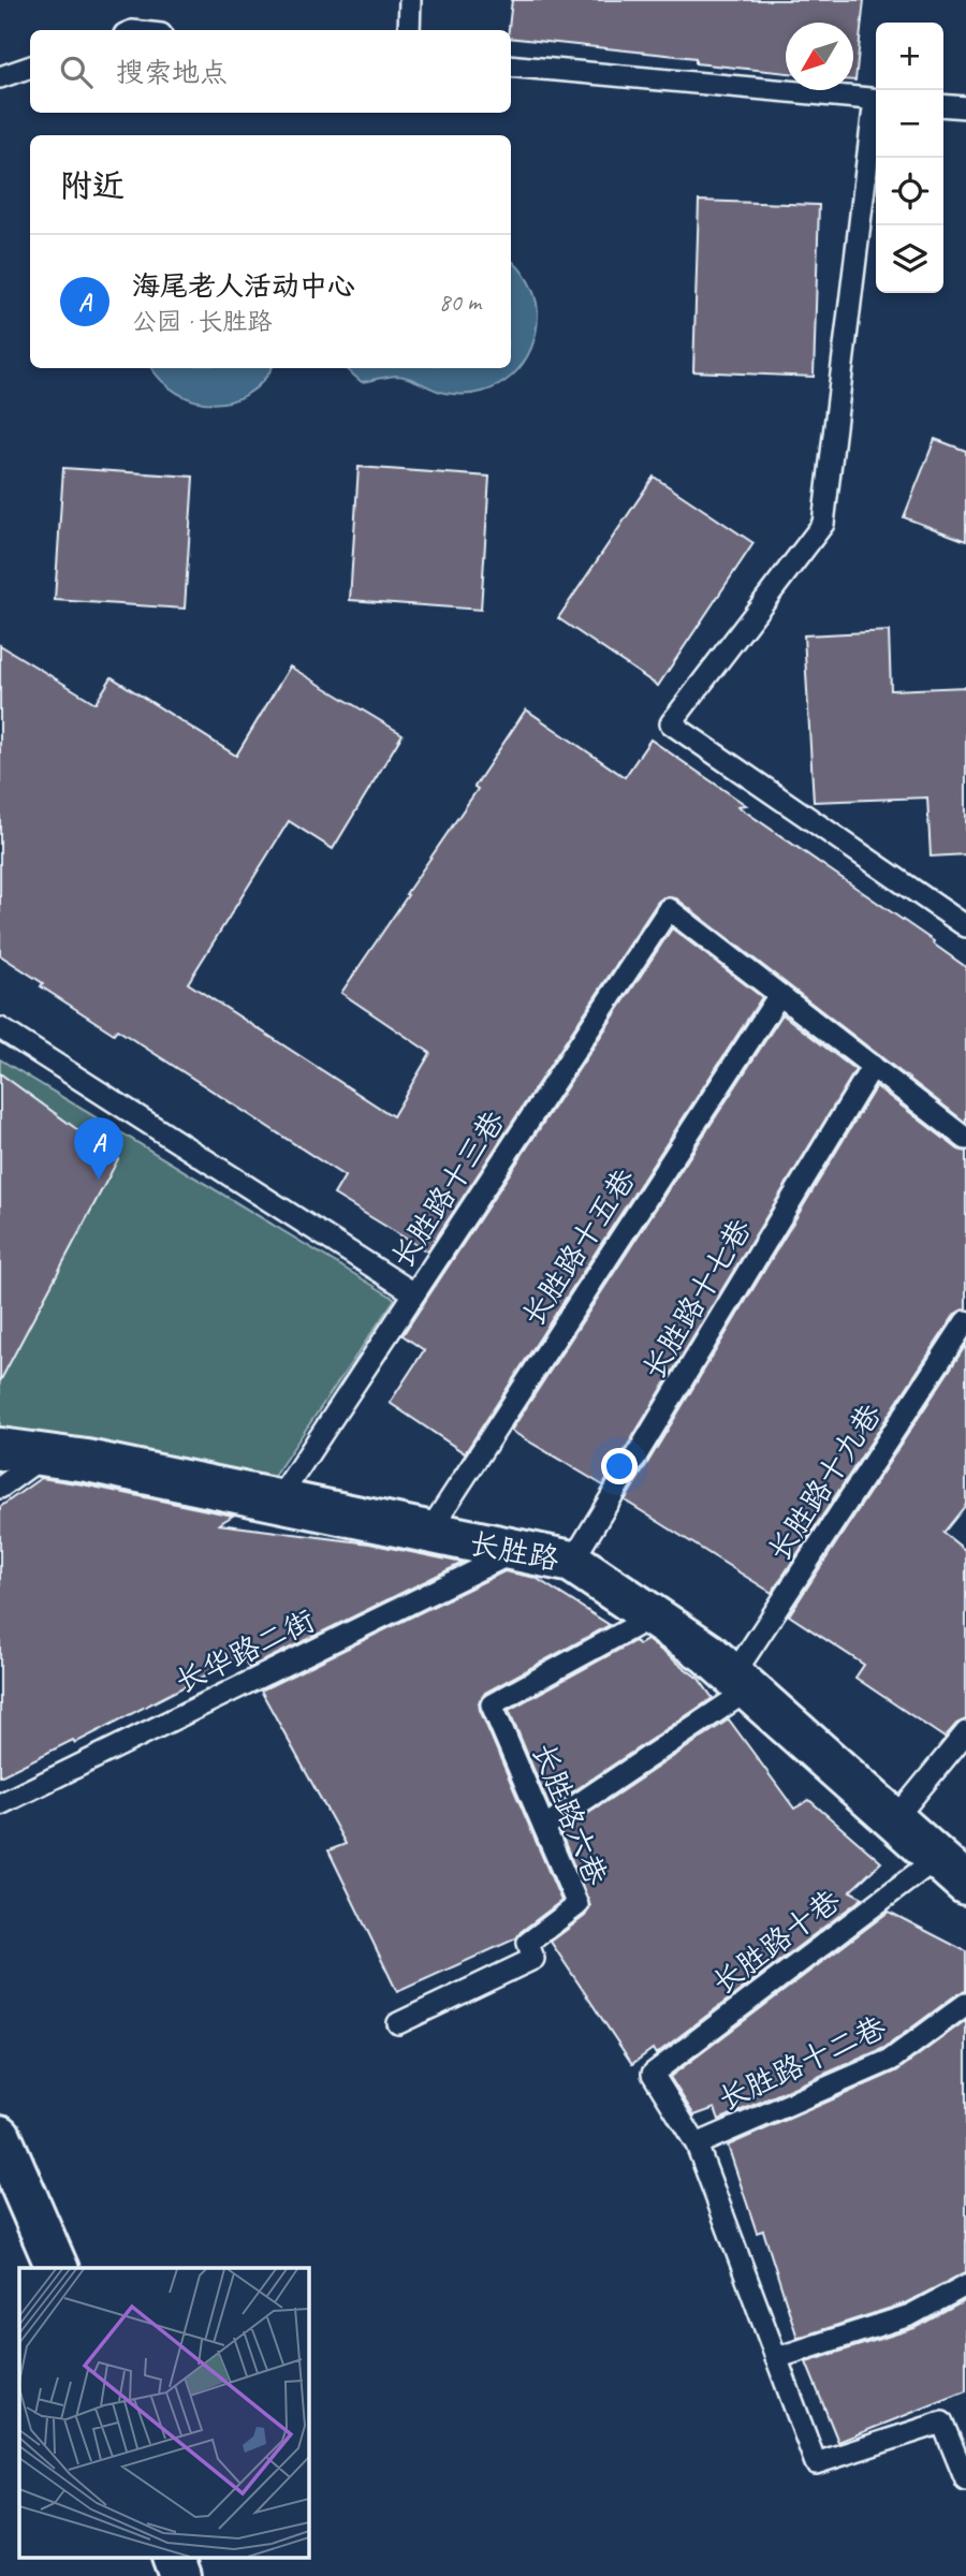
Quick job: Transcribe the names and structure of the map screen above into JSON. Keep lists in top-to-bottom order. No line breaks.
{"streets":{"street":["长胜路"],"lane":["长胜路十三巷","长胜路十五巷","长胜路十七巷","长胜路十九巷","长华路二街","长胜路六巷","长胜路十巷","长胜路十二巷"]},"crossings":[["长胜路十三巷","长胜路十五巷"],["长胜路十三巷","长胜路"],["长胜路十五巷","长胜路"],["长胜路十七巷","长胜路"],["长胜路十九巷","长胜路"],["长胜路","长华路二街"],["长胜路","长胜路六巷"],["长胜路","长胜路十巷"],["长胜路十巷","长胜路十二巷"]],"north":"bottom left","page":{"map_buttons":["+","−"],"search":"搜索地点","heading":"附近","list":[{"mark":"A","name":"海尾老人活动中心","note":"公园 · 长胜路","value":"80 m"}],"pins":"A"}}
